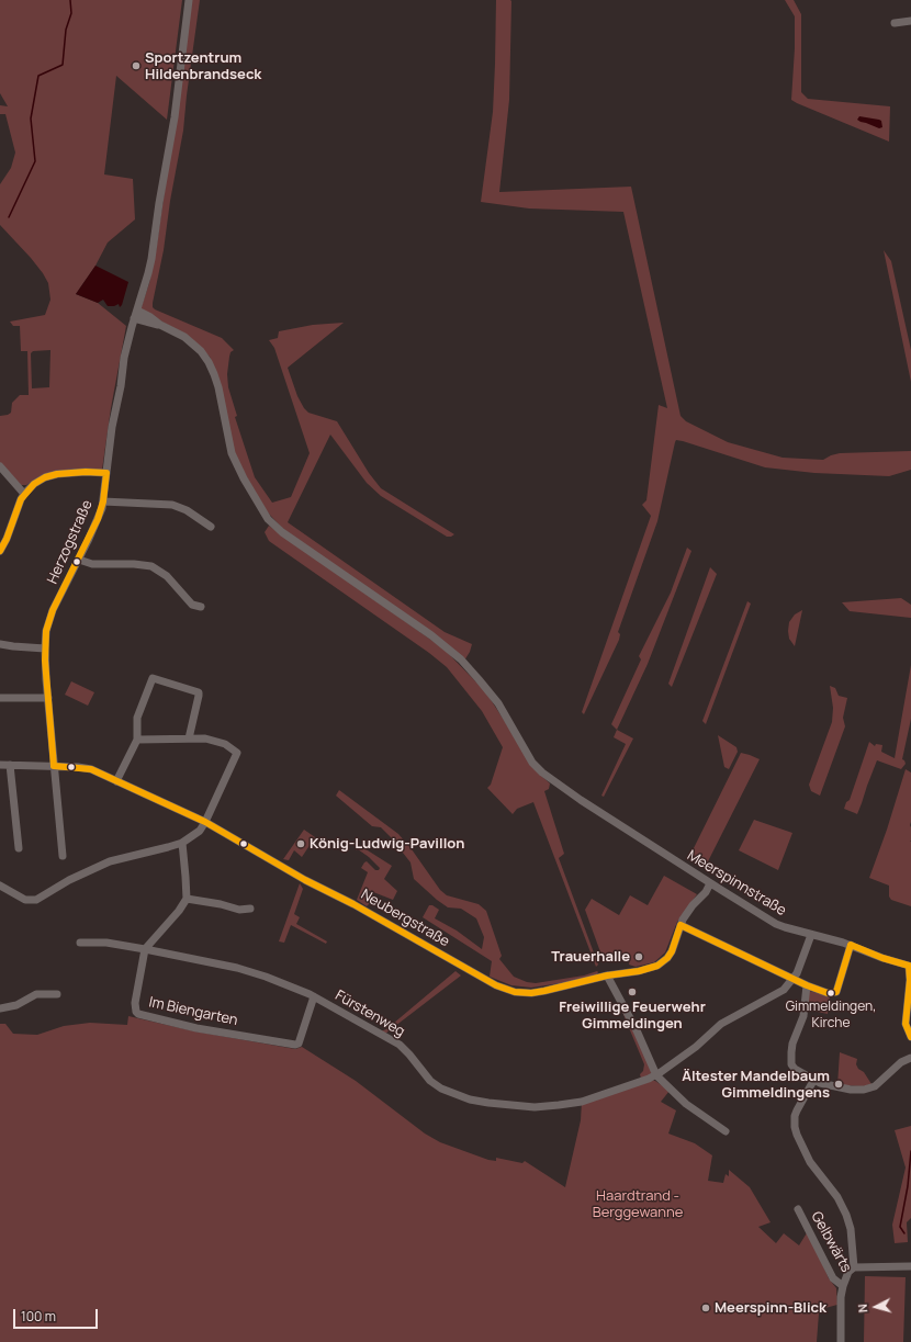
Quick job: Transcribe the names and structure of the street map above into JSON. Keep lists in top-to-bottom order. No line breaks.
{"streets":{"street":["Herzogstraße","Meerspinnstraße","Neubergstraße","Im Biengarten","Fürstenweg","Gelbwärts"]},"crossings":[["Herzogstraße","Meerspinnstraße"],["Herzogstraße","Neubergstraße"],["Meerspinnstraße","Neubergstraße"],["Im Biengarten","Fürstenweg"]],"parks":["Haardtrand - Berggewanne"],"places":["Sportzentrum Hildenbrandseck","König-Ludwig-Pavillon","Trauerhalle","Freiwillige Feuerwehr Gimmeldingen","Gimmeldingen, Kirche","Ältester Mandelbaum Gimmeldingens","Meerspinn-Blick"],"scale_bar":"100 m","north":"left"}
